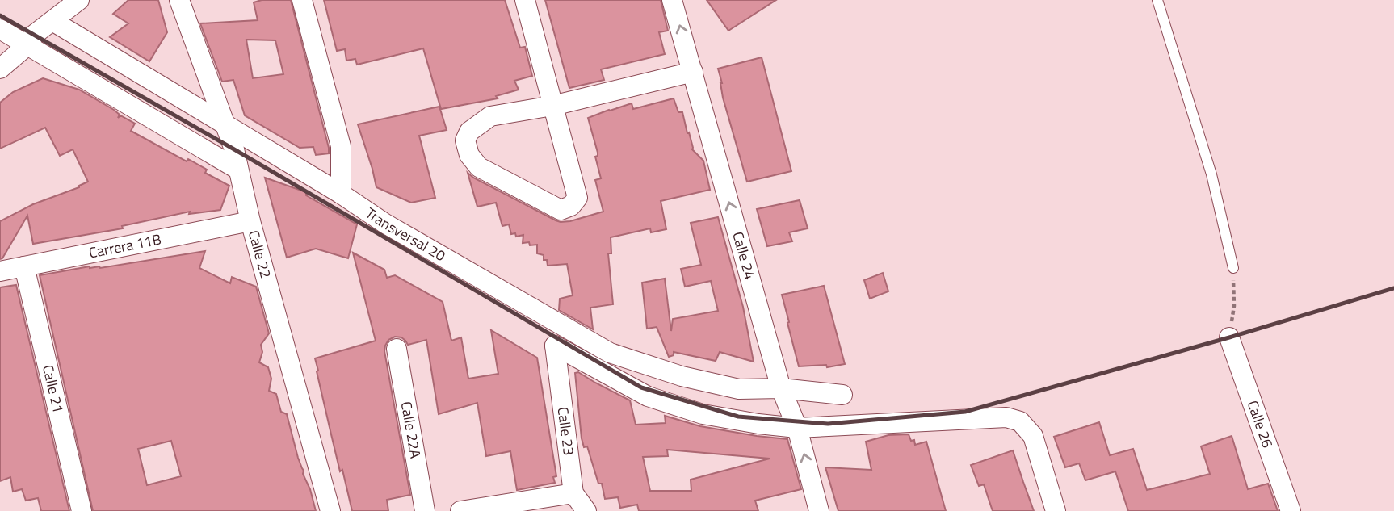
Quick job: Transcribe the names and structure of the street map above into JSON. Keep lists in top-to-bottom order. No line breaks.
{"streets":{"street":["Transversal 20","Carrera 11B","Calle 22","Calle 24","Calle 21","Calle 26","Calle 22A","Calle 23"]},"crossings":[["Transversal 20","Calle 22"],["Transversal 20","Calle 24"],["Carrera 11B","Calle 22"],["Carrera 11B","Calle 21"],["Calle 24","Calle 23"]],"one_way":["Calle 24"]}
